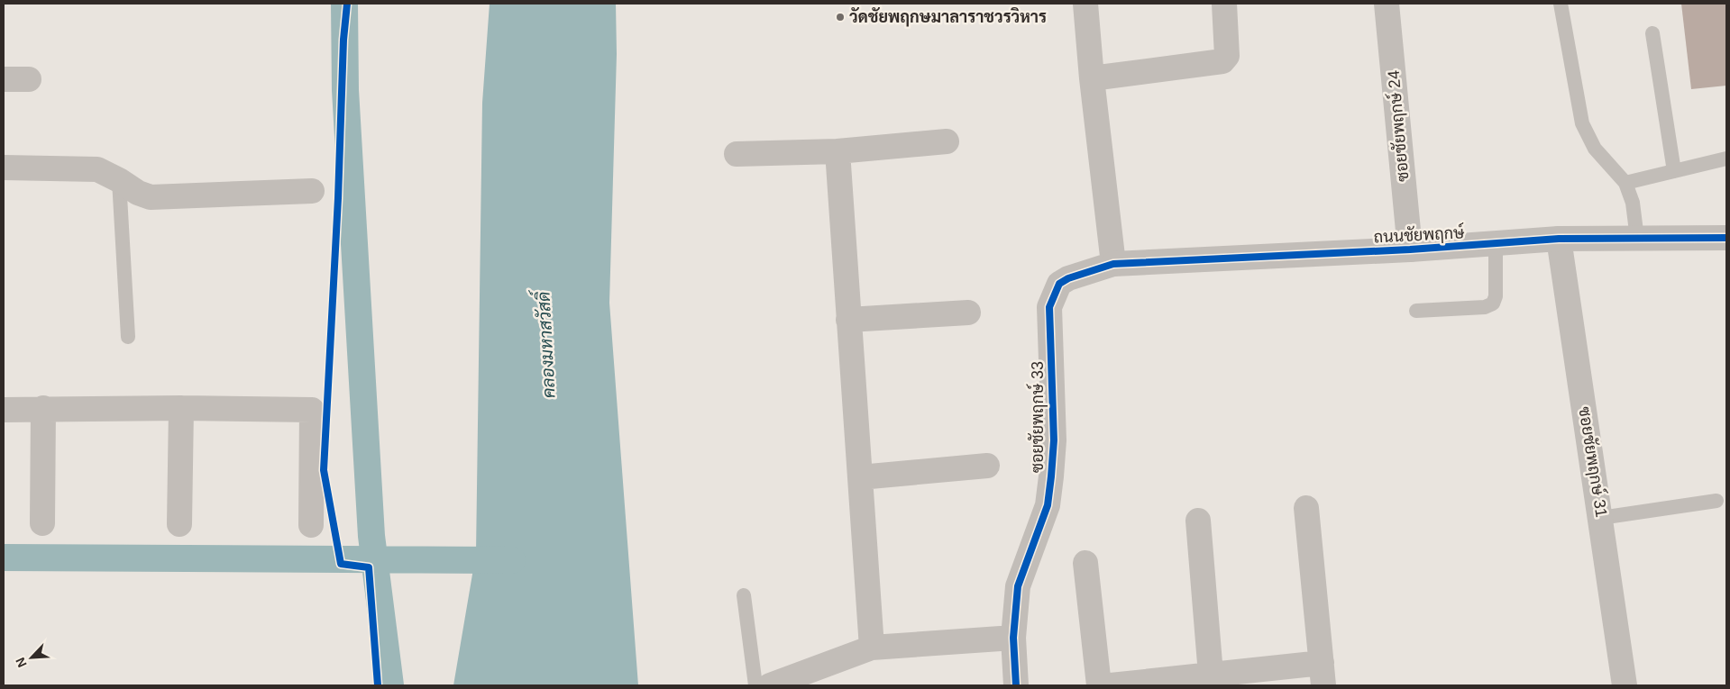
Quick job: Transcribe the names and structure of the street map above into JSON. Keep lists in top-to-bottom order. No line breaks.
{"streets":{"street":["ซอยชัยพฤกษ์ 24","ถนนชัยพฤกษ์","ซอยชัยพฤกษ์ 33","ซอยชัยพฤกษ์ 31"]},"crossings":[["ซอยชัยพฤกษ์ 24","ถนนชัยพฤกษ์"],["ถนนชัยพฤกษ์","ซอยชัยพฤกษ์ 33"],["ถนนชัยพฤกษ์","ซอยชัยพฤกษ์ 31"]],"water":["คลองมหาสวัสดิ์"],"places":["วัดชัยพฤกษมาลาราชวรวิหาร"],"north":"bottom left"}
